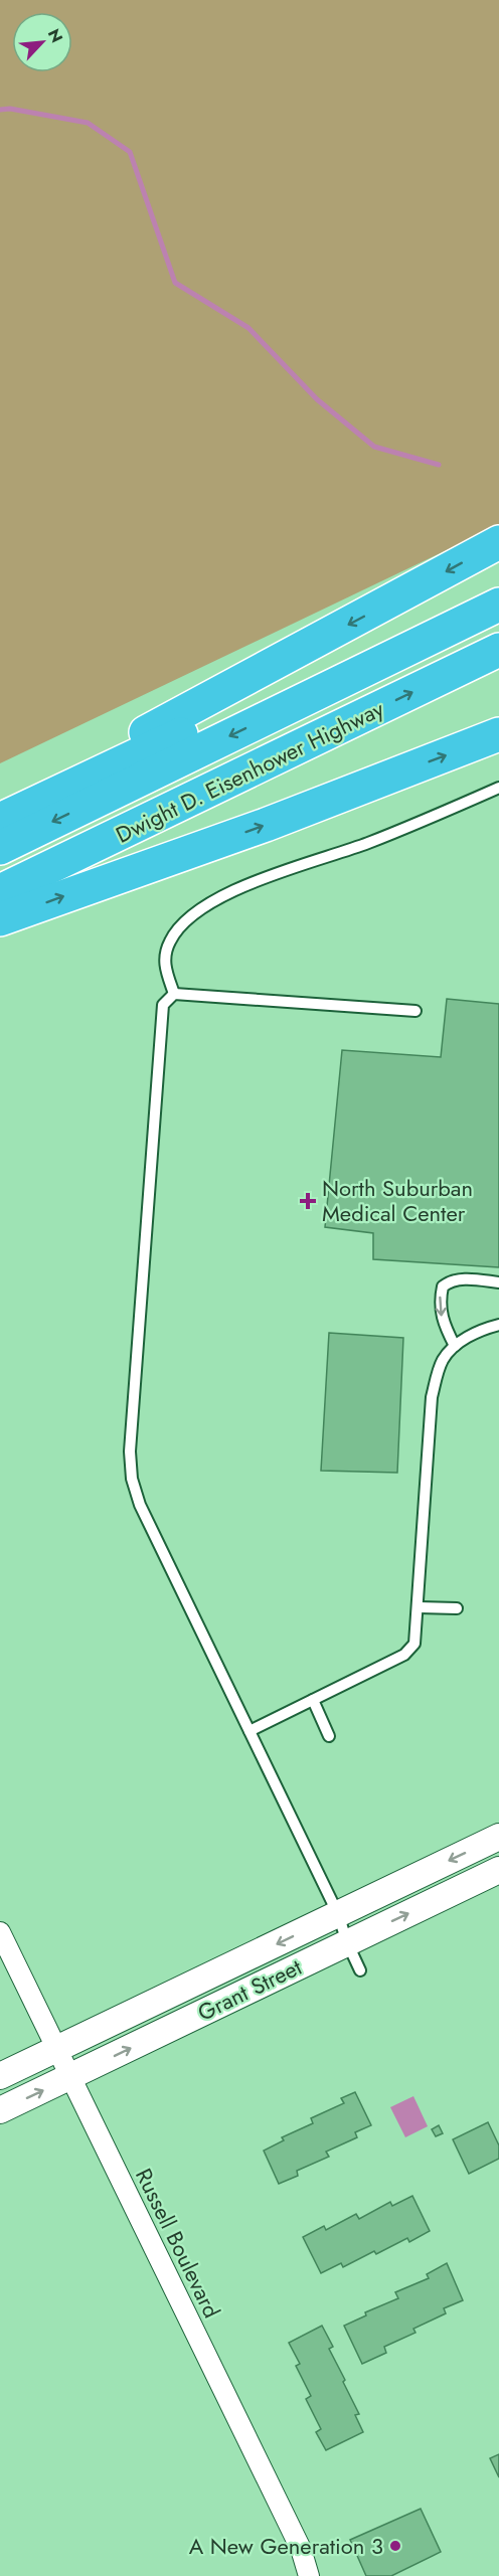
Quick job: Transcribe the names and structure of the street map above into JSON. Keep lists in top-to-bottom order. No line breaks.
{"streets":{"highway":["Dwight D. Eisenhower Highway"],"street":["Grant Street","Russell Boulevard"]},"crossings":[["Grant Street","Russell Boulevard"]],"places":{"health":["North Suburban Medical Center"],"other":["A New Generation 3"]},"north":"top right"}
